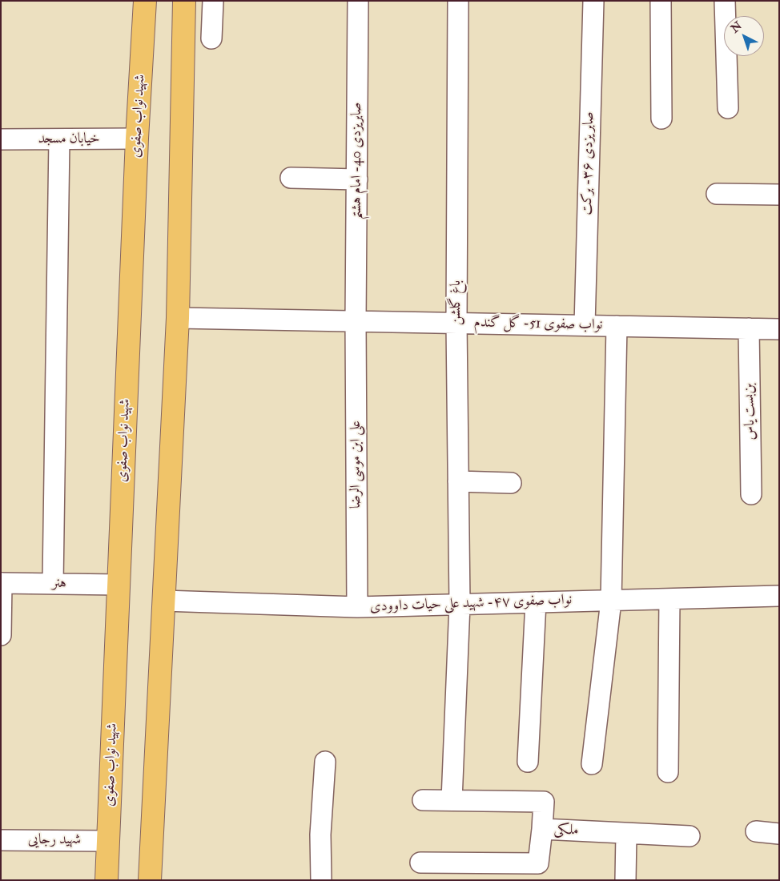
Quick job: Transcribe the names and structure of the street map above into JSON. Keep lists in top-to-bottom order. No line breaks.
{"streets":{"main road":["شهید نواب صفوی"],"street":["خیابان مسجد","صابریزدی 40- امام هشتم","صابر یزدی ۳۶- برکت","باغ گلشن","نواب صفوی 51- گل گندم","بن‌بست یاس","علی ابن موسی الرضا","هنر","نواب صفوی ۴۷- شهید علی حیات داوودی","ملکی","شهید رجایی"]},"crossings":[["شهید نواب صفوی","خیابان مسجد"],["شهید نواب صفوی","هنر"],["شهید نواب صفوی","شهید رجایی"],["صابریزدی 40- امام هشتم","نواب صفوی 51- گل گندم"],["صابریزدی 40- امام هشتم","علی ابن موسی الرضا"],["صابر یزدی ۳۶- برکت","نواب صفوی 51- گل گندم"],["باغ گلشن","نواب صفوی 51- گل گندم"],["باغ گلشن","نواب صفوی ۴۷- شهید علی حیات داوودی"],["باغ گلشن","ملکی"],["نواب صفوی 51- گل گندم","بن‌بست یاس"],["نواب صفوی 51- گل گندم","علی ابن موسی الرضا"],["علی ابن موسی الرضا","نواب صفوی ۴۷- شهید علی حیات داوودی"]],"north":"top left"}
